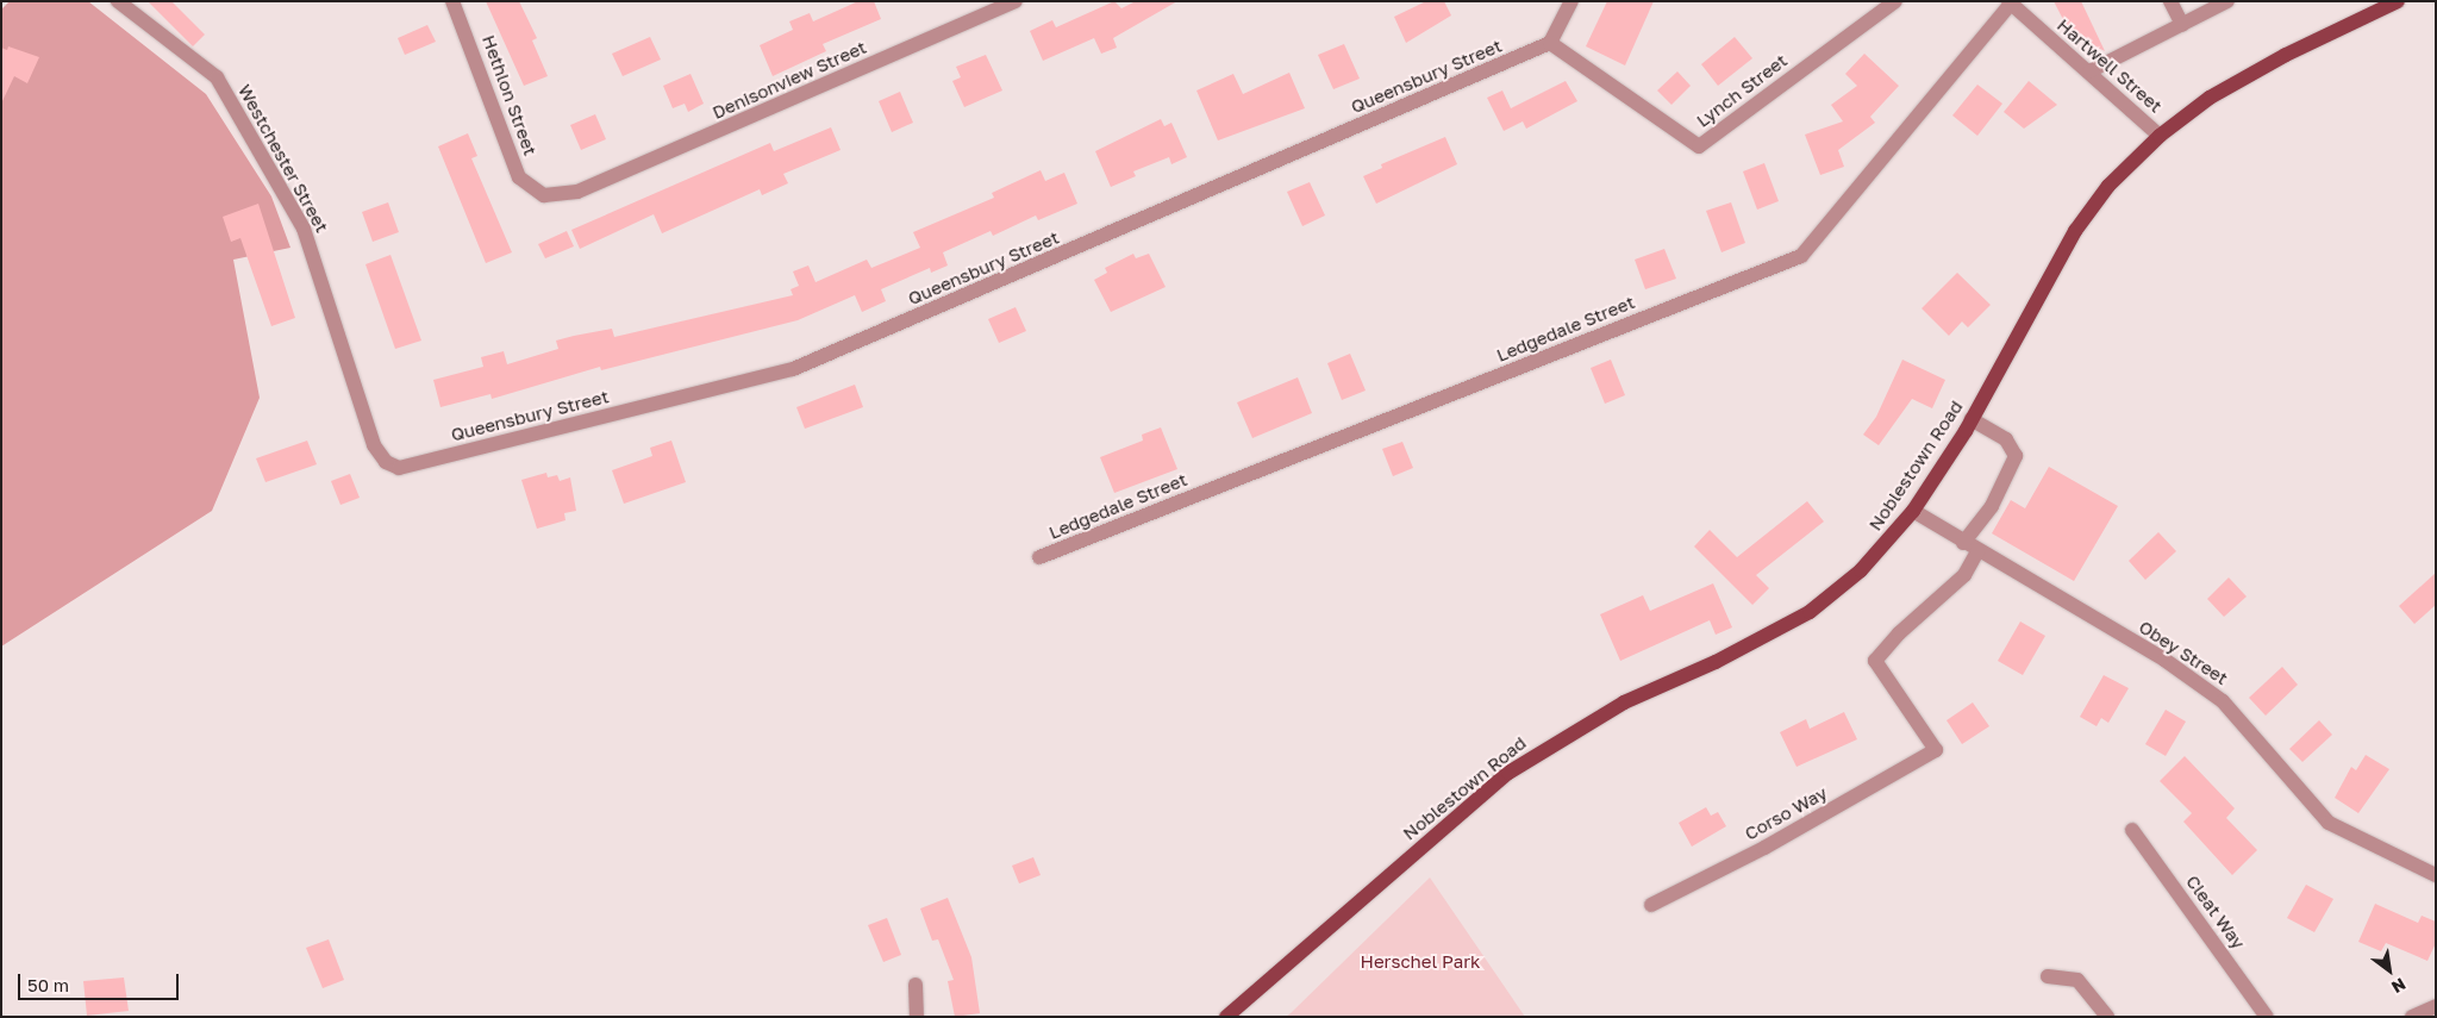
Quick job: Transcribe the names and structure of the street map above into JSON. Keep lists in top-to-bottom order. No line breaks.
{"streets":{"main road":["Noblestown Road"],"street":["Hartwell Street","Queensbury Street","Denisonview Street","Lynch Street","Hethlon Street","Westchester Street","Ledgedale Street","Obey Street","Corso Way","Cleat Way"]},"crossings":[["Hartwell Street","Ledgedale Street"],["Hartwell Street","Noblestown Road"],["Queensbury Street","Lynch Street"],["Queensbury Street","Westchester Street"],["Denisonview Street","Hethlon Street"],["Noblestown Road","Obey Street"],["Obey Street","Corso Way"]],"parks":["Herschel Park"],"scale_bar":"50 m","north":"bottom right"}
